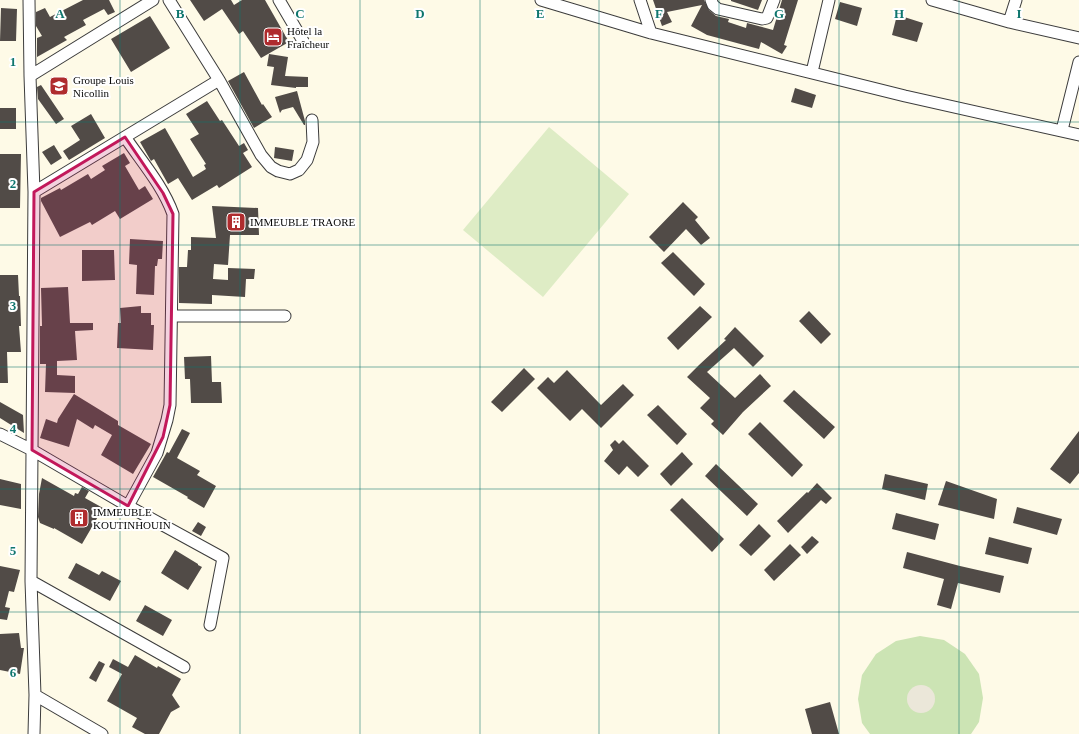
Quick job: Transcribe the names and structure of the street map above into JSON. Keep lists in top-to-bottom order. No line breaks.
{"places":{"hotel":["Hôtel la Fraîcheur"],"school or university":["Groupe Louis Nicollin"],"building":["IMMEUBLE TRAORE","IMMEUBLE KOUTINHOUIN"]},"grid":{"columns":["A","B","C","D","E","F","G","H","I"],"rows":["1","2","3","4","5","6"]}}
